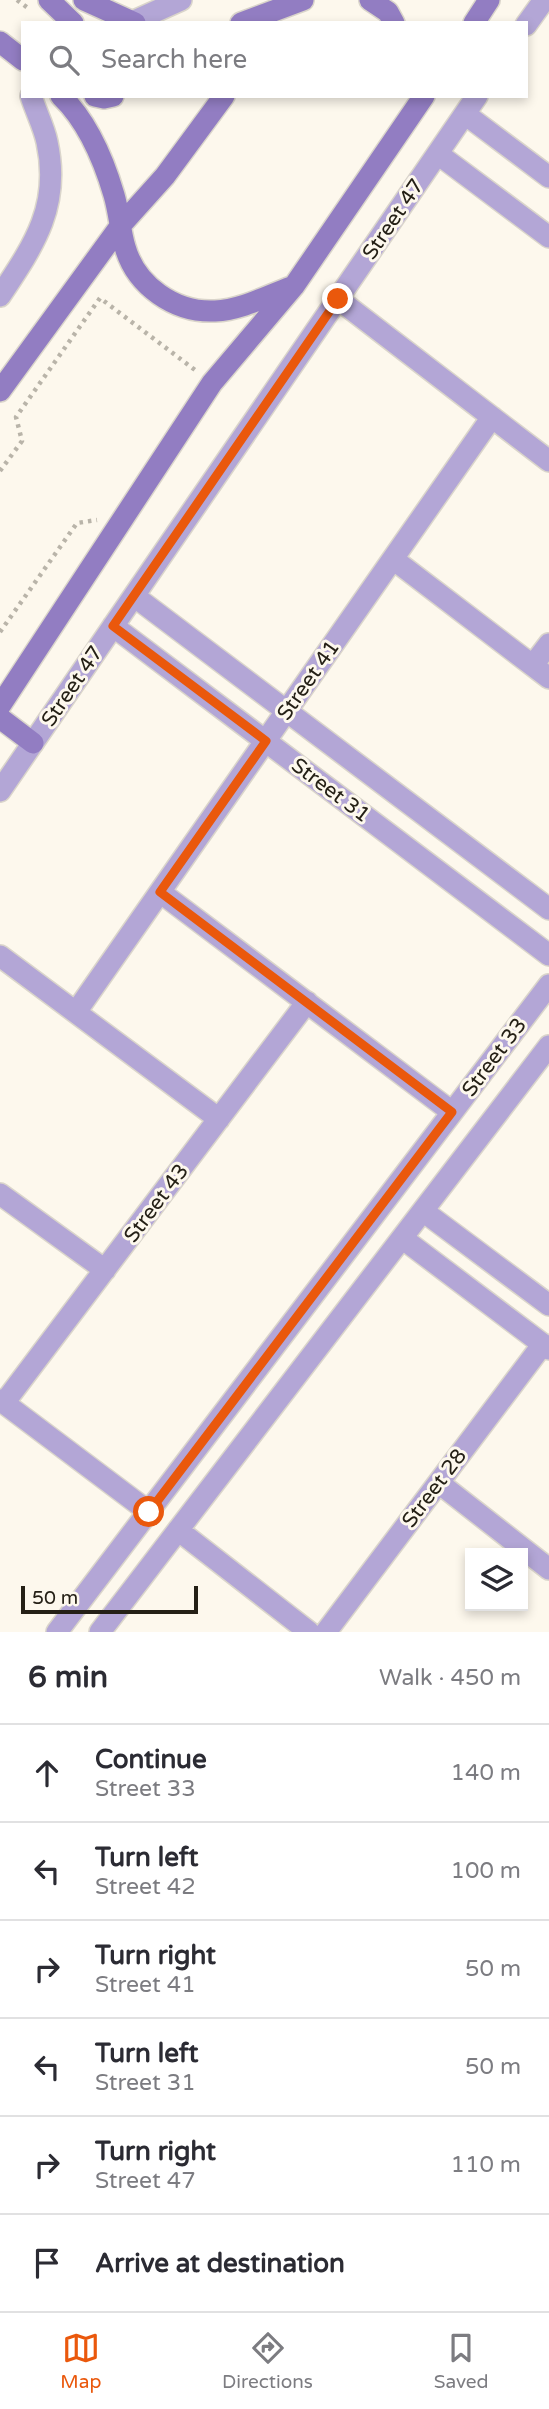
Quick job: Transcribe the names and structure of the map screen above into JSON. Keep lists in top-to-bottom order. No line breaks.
{"streets":{"street":["Street 47","Street 41","Street 31","Street 33","Street 43","Street 28"]},"crossings":[["Street 47","Street 31"],["Street 41","Street 31"]],"scale_bar":"50 m","page":{"search":"Search here","scale":"50 m","heading":["6 min","Walk · 450 m"],"list":[["Continue","Street 33","140 m"],["Turn left","Street 42","100 m"],["Turn right","Street 41","50 m"],["Turn left","Street 31","50 m"],["Turn right","Street 47","110 m"],"Arrive at destination"],"nav":["Map","Directions","Saved"]}}
